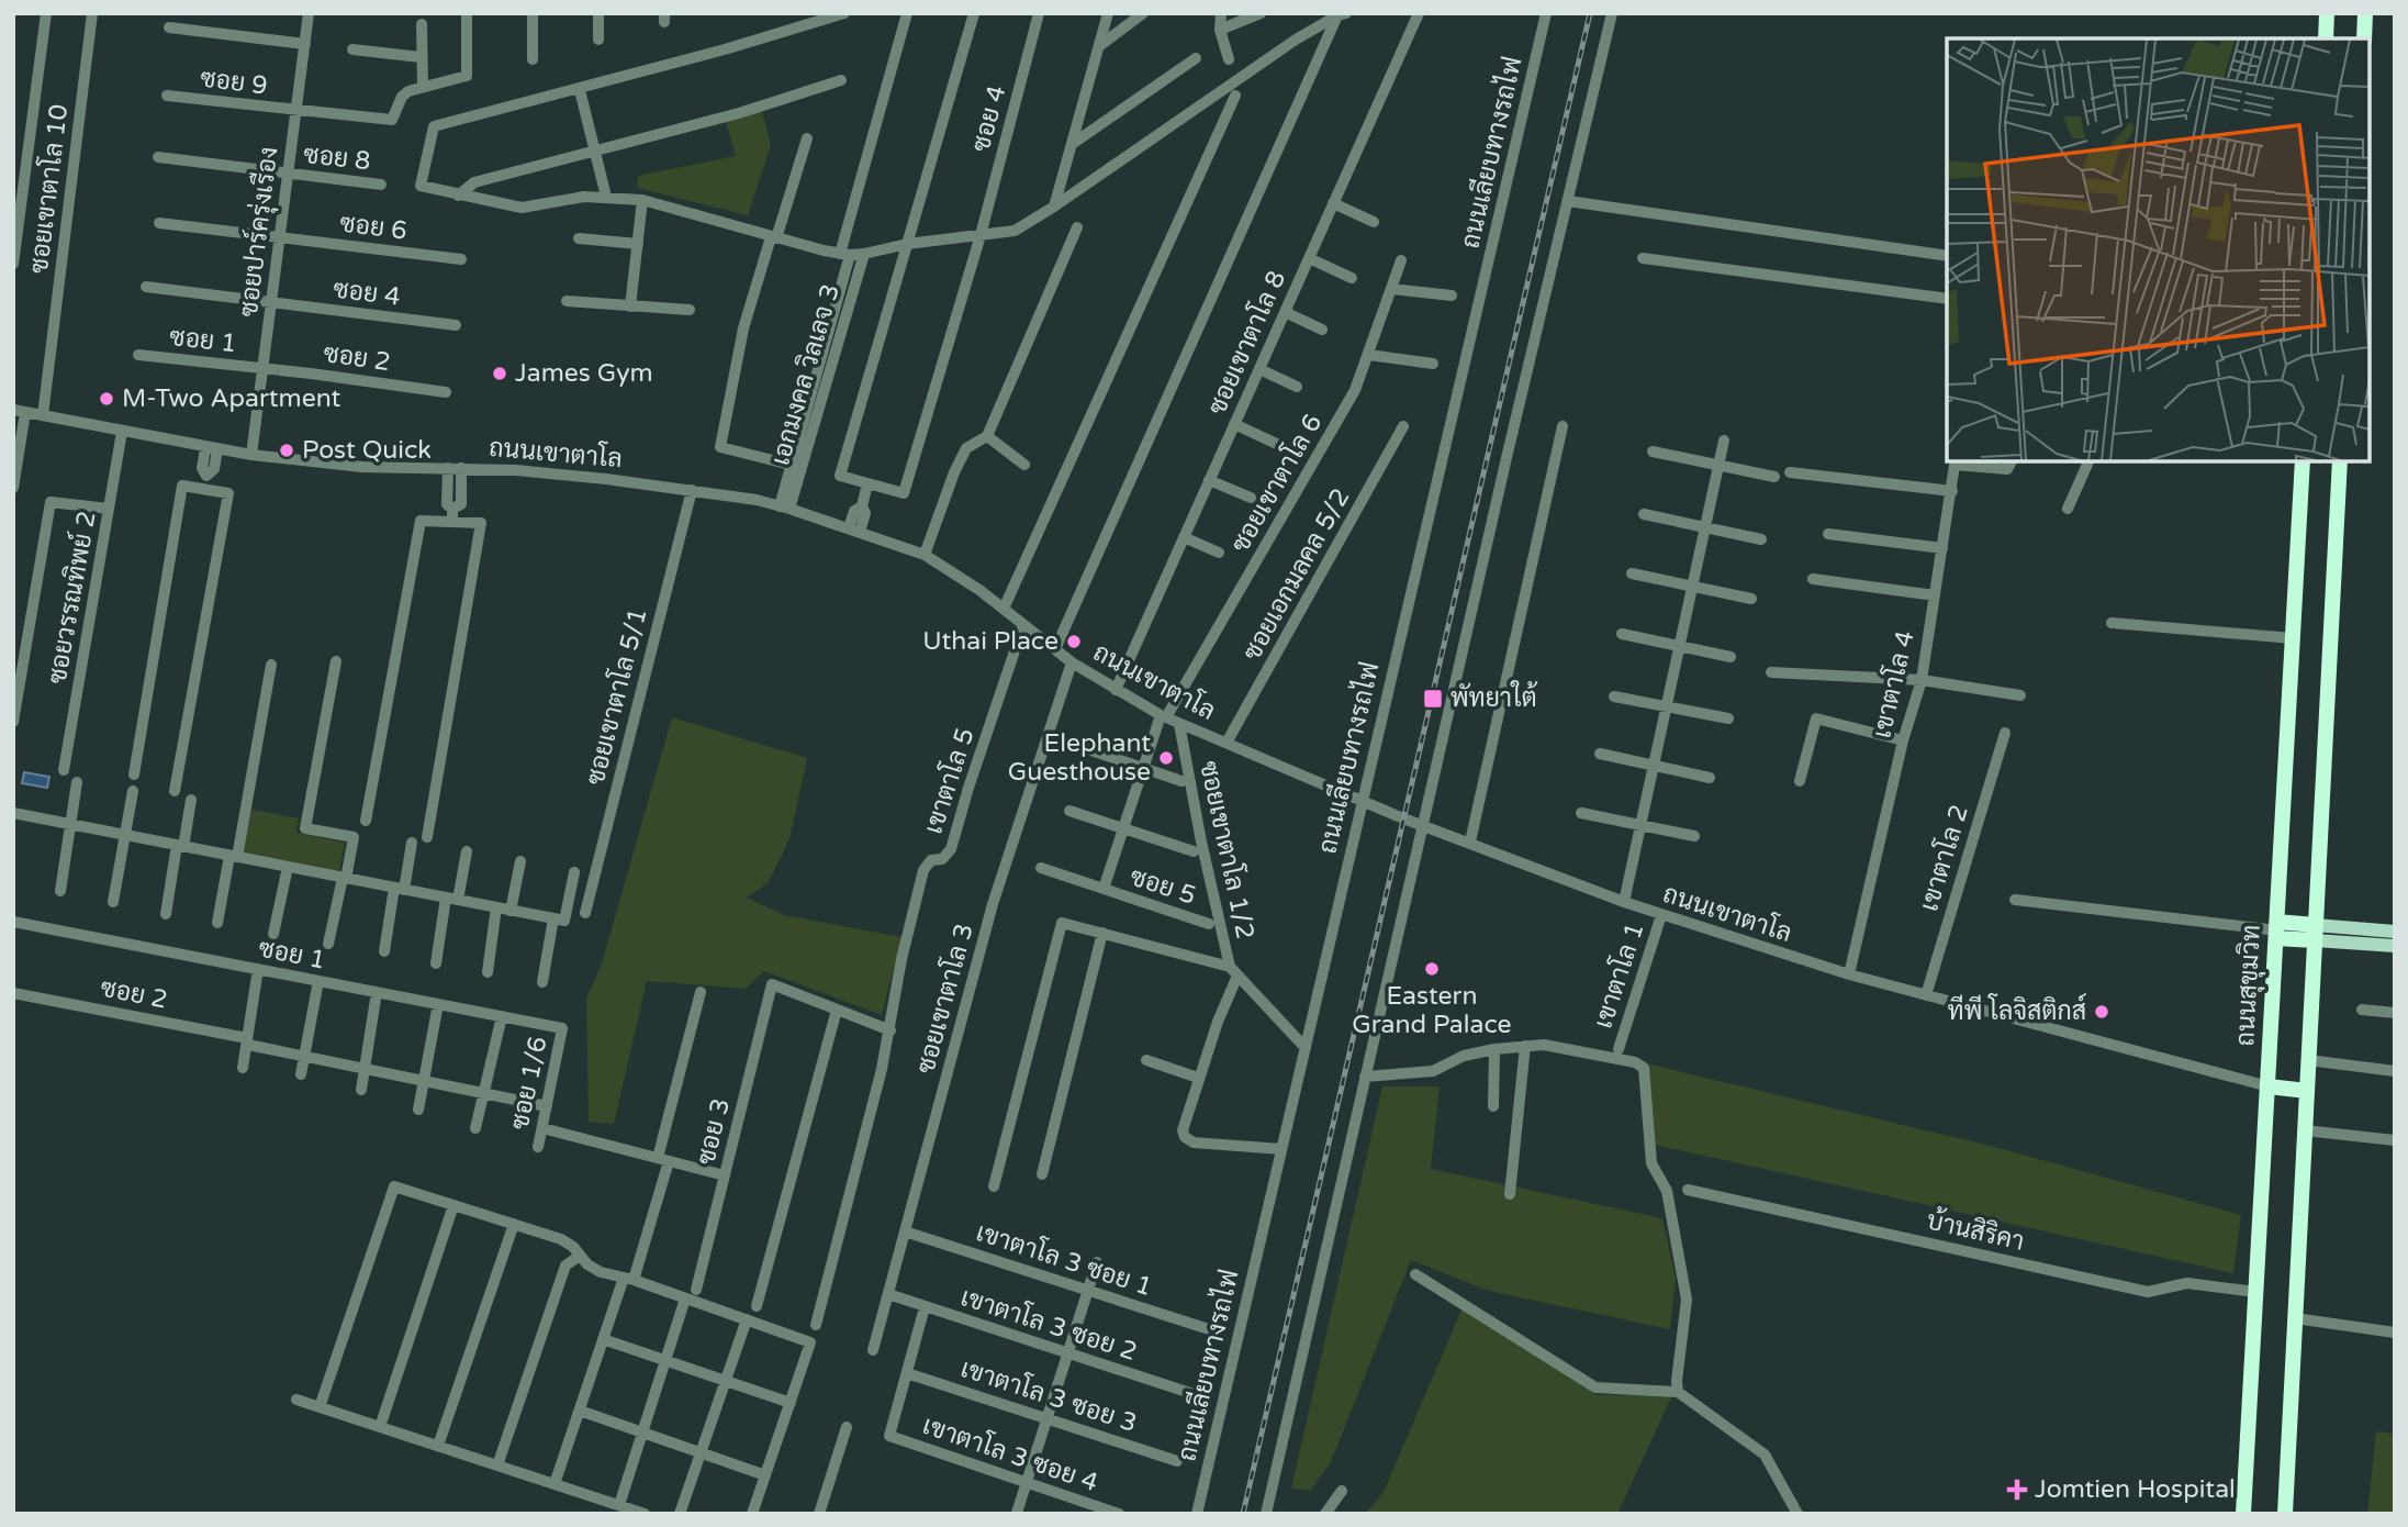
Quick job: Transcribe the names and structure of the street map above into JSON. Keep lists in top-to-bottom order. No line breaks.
{"streets":{"highway":["ถนนสุขุมวิท"],"street":["ซอย 9","ซอย 4","ถนนเลียบทางรถไฟ","ซอย 8","ซอยเขาตาโล 10","ซอย 6","ซอยปาร์ครุ่งเรือง","ซอย 1","ซอยเขาตาโล 8","ซอย 2","เอกมงคล วิลเลจ 3","ถนนเขาตาโล","ซอยเขาตาโล 6","ซอยเอกมลคล 5/2","ซอยวรรณทิพย์ 2","เขาตาโล 4","ซอยเขาตาโล 5/1","เขาตาโล 5","ซอยเขาตาโล 1/2","เขาตาโล 2","ซอย 5","เขาตาโล 1","ซอยเขาตาโล 3","ซอย 1/6","ซอย 3","บ้านสิริคา","เขาตาโล 3 ซอย 1","เขาตาโล 3 ซอย 2","เขาตาโล 3 ซอย 3","เขาตาโล 3 ซอย 4"]},"crossings":[["ซอย 9","ซอยปาร์ครุ่งเรือง"],["ซอย 4","ซอยปาร์ครุ่งเรือง"],["ถนนเลียบทางรถไฟ","ถนนเขาตาโล"],["ถนนเลียบทางรถไฟ","ซอยเขาตาโล 1/2"],["ซอย 8","ซอยปาร์ครุ่งเรือง"],["ซอยเขาตาโล 10","ถนนเขาตาโล"],["ซอย 6","ซอยปาร์ครุ่งเรือง"],["ซอยปาร์ครุ่งเรือง","ซอย 1"],["ซอยปาร์ครุ่งเรือง","ซอย 2"],["ซอยปาร์ครุ่งเรือง","ถนนเขาตาโล"],["ซอย 1","ซอย 2"],["ซอย 1","ซอย 1/6"],["ซอยเขาตาโล 8","ถนนเขาตาโล"],["ซอย 2","ซอย 1/6"],["เอกมงคล วิลเลจ 3","ถนนเขาตาโล"],["ถนนเขาตาโล","ซอยเขาตาโล 6"],["ถนนเขาตาโล","ซอยเอกมลคล 5/2"],["ถนนเขาตาโล","ซอยวรรณทิพย์ 2"],["ถนนเขาตาโล","เขาตาโล 4"],["ถนนเขาตาโล","ซอยเขาตาโล 5/1"],["ถนนเขาตาโล","เขาตาโล 5"],["ถนนเขาตาโล","ซอยเขาตาโล 1/2"],["ถนนเขาตาโล","เขาตาโล 2"],["ถนนเขาตาโล","เขาตาโล 1"],["ถนนเขาตาโล","ถนนสุขุมวิท"],["ถนนเขาตาโล","ซอยเขาตาโล 3"],["ซอยเขาตาโล 6","ซอย 5"],["ถนนสุขุมวิท","บ้านสิริคา"],["ซอยเขาตาโล 3","เขาตาโล 3 ซอย 1"],["ซอยเขาตาโล 3","เขาตาโล 3 ซอย 2"],["เขาตาโล 3 ซอย 3","เขาตาโล 3 ซอย 4"]],"places":{"other":["James Gym","M-Two Apartment","Post Quick","Uthai Place","Elephant Guesthouse","Eastern Grand Palace","ทีพี โลจิสติกส์"],"transit":["พัทยาใต้"],"health":["Jomtien Hospital"]}}
